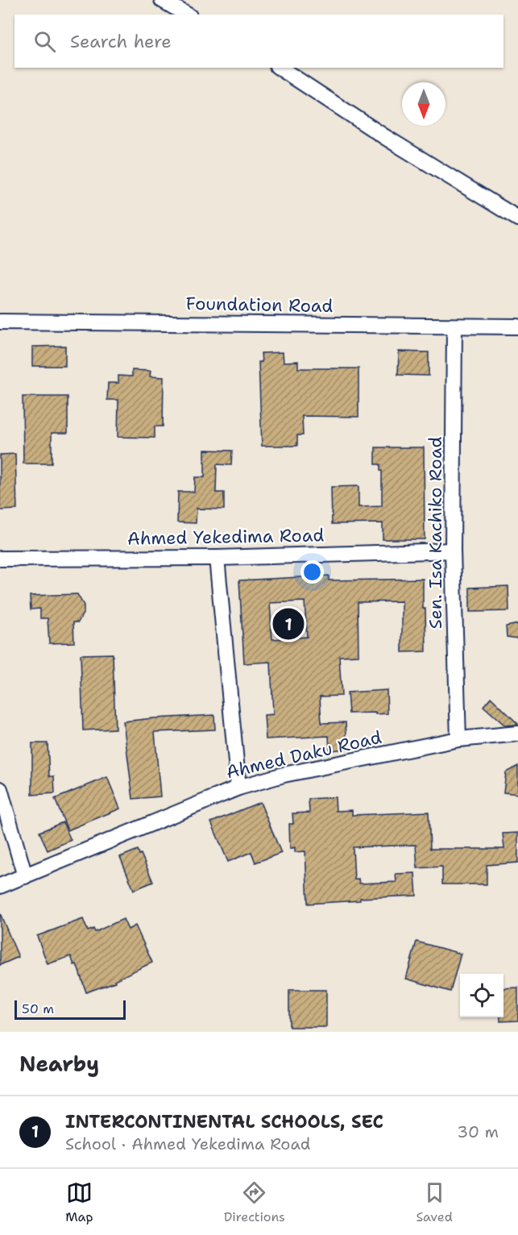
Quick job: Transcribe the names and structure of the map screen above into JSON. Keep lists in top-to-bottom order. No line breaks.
{"streets":{"street":["Foundation Road","Sen. Isa Kachiko Road","Ahmed Yekedima Road","Ahmed Daku Road"]},"crossings":[["Foundation Road","Sen. Isa Kachiko Road"],["Sen. Isa Kachiko Road","Ahmed Yekedima Road"],["Sen. Isa Kachiko Road","Ahmed Daku Road"]],"scale_bar":"50 m","north":"bottom","page":{"search":"Search here","pins":"1","scale":"50 m","heading":"Nearby","list":[{"mark":"1","name":"INTERCONTINENTAL SCHOOLS, SEC","note":"School · Ahmed Yekedima Road","value":"30 m"}],"nav":["Map","Directions","Saved"]}}
